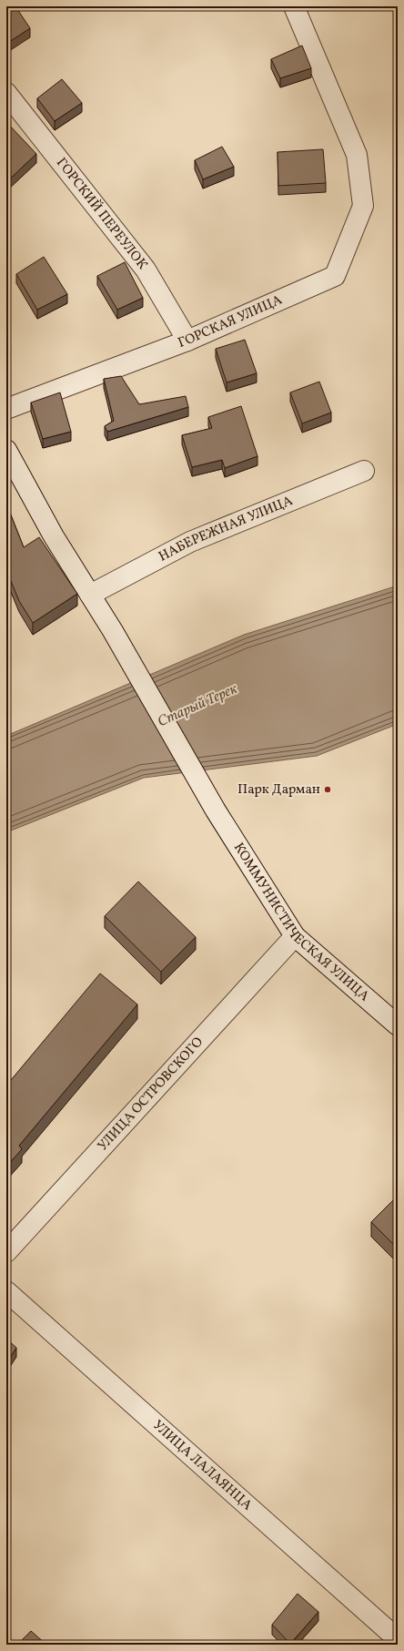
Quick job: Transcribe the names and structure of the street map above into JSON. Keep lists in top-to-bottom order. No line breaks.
{"streets":{"street":["ГОРСКИЙ ПЕРЕУЛОК","ГОРСКАЯ УЛИЦА","НАБЕРЕЖНАЯ УЛИЦА","КОММУНИСТИЧЕСКАЯ УЛИЦА","УЛИЦА ОСТРОВСКОГО","УЛИЦА ЛАЛАЯНЦА"]},"crossings":[["ГОРСКИЙ ПЕРЕУЛОК","ГОРСКАЯ УЛИЦА"],["НАБЕРЕЖНАЯ УЛИЦА","КОММУНИСТИЧЕСКАЯ УЛИЦА"],["КОММУНИСТИЧЕСКАЯ УЛИЦА","УЛИЦА ОСТРОВСКОГО"]],"water":["Старый Терек"],"places":["Парк Дарман"]}
